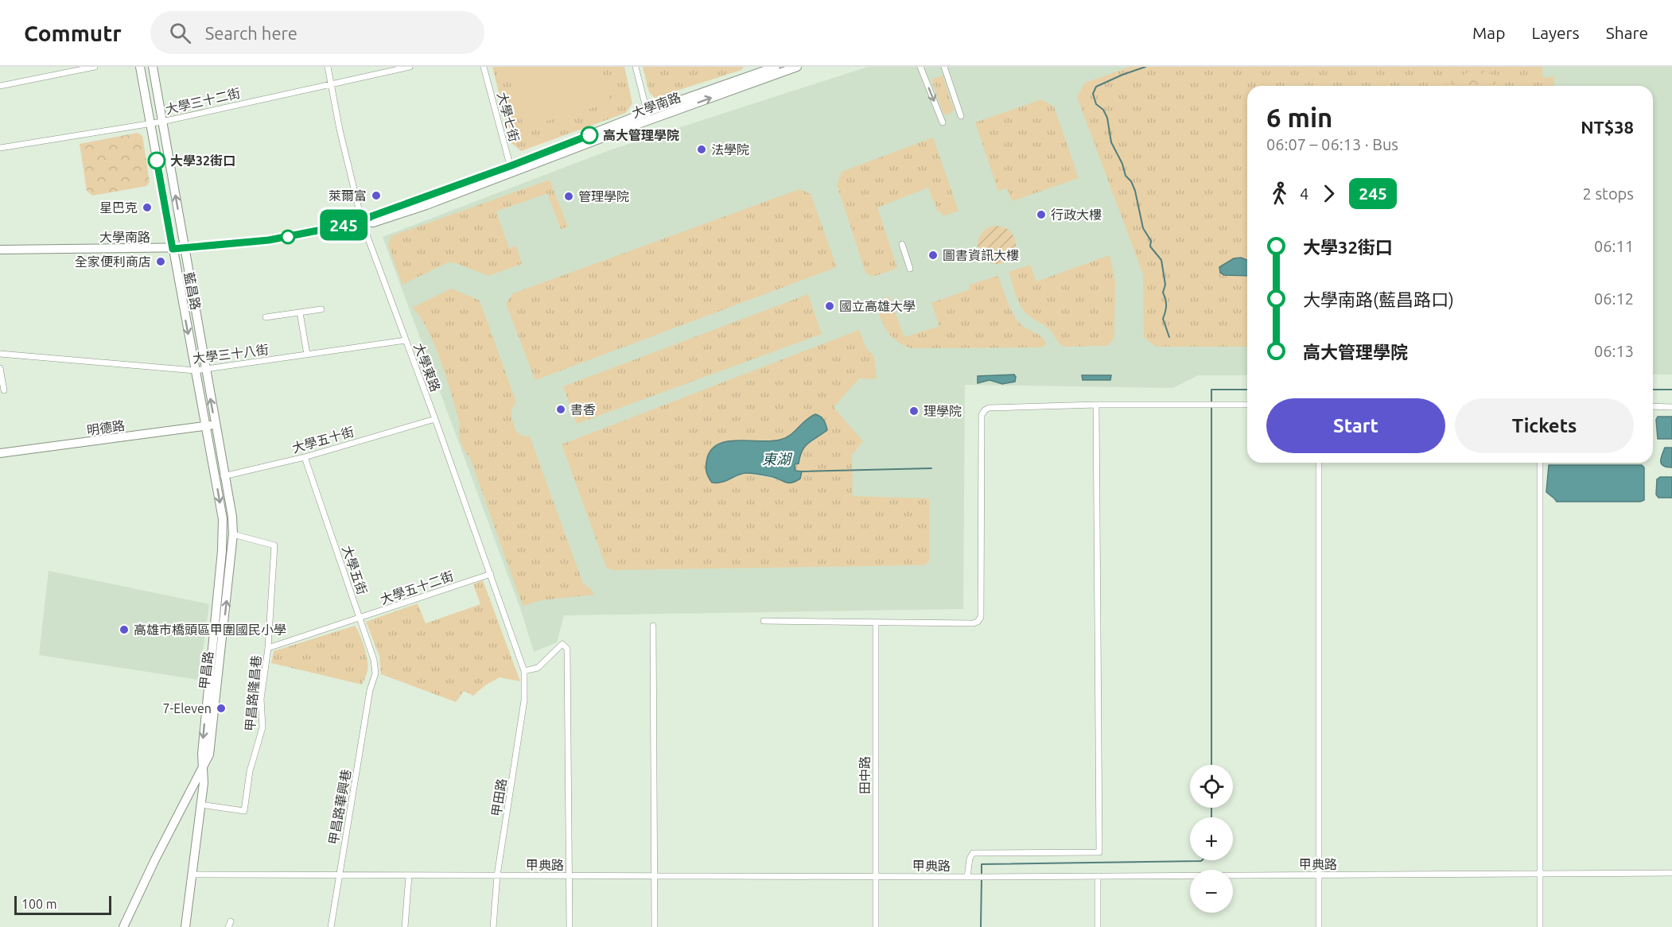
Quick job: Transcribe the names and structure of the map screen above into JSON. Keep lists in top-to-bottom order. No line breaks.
{"streets":{"street":["大學三十二街","大學南路","大學七街","藍昌路","大學三十八街","大學東路","明德路","大學五十街","大學五街","大學五十二街","甲昌路","甲昌路隆昌巷","田中路","甲田路","甲昌路華興巷","甲典路"]},"crossings":[["大學三十二街","藍昌路"],["大學三十二街","大學東路"],["大學南路","大學七街"],["大學南路","藍昌路"],["大學南路","大學東路"],["藍昌路","大學三十八街"],["藍昌路","明德路"],["藍昌路","大學五十街"],["藍昌路","甲昌路"],["大學三十八街","大學東路"],["大學東路","大學五十街"],["大學東路","大學五十二街"],["大學東路","甲田路"],["大學五十街","大學五街"],["大學五街","大學五十二街"],["大學五街","甲昌路華興巷"],["大學五十二街","甲昌路隆昌巷"],["甲昌路","甲昌路隆昌巷"],["甲昌路","甲典路"],["田中路","甲典路"],["甲田路","甲典路"],["甲昌路華興巷","甲典路"]],"water":["東湖"],"places":["高大管理學院","法學院","大學32街口","萊爾富","管理學院","星巴克","行政大樓","圖書資訊大樓","全家便利商店","國立高雄大學","書香","理學院","高雄市橋頭區甲圍國民小學","7-Eleven"],"lines":["bus line 245"],"scale_bar":"100 m","page":{"header":"Commutr","search":"Search here","nav":["Map","Layers","Share"],"on_map":"245","heading":["6 min","06:07 – 06:13 · Bus","NT$38"],"legs":["4","245","2 stops"],"list":[{"name":"大學32街口","value":"06:11"},{"name":"大學南路(藍昌路口)","value":"06:12"},{"name":"高大管理學院","value":"06:13"}],"buttons":["Start","Tickets"],"map_buttons":["+","−"],"scale":"100 m"}}
